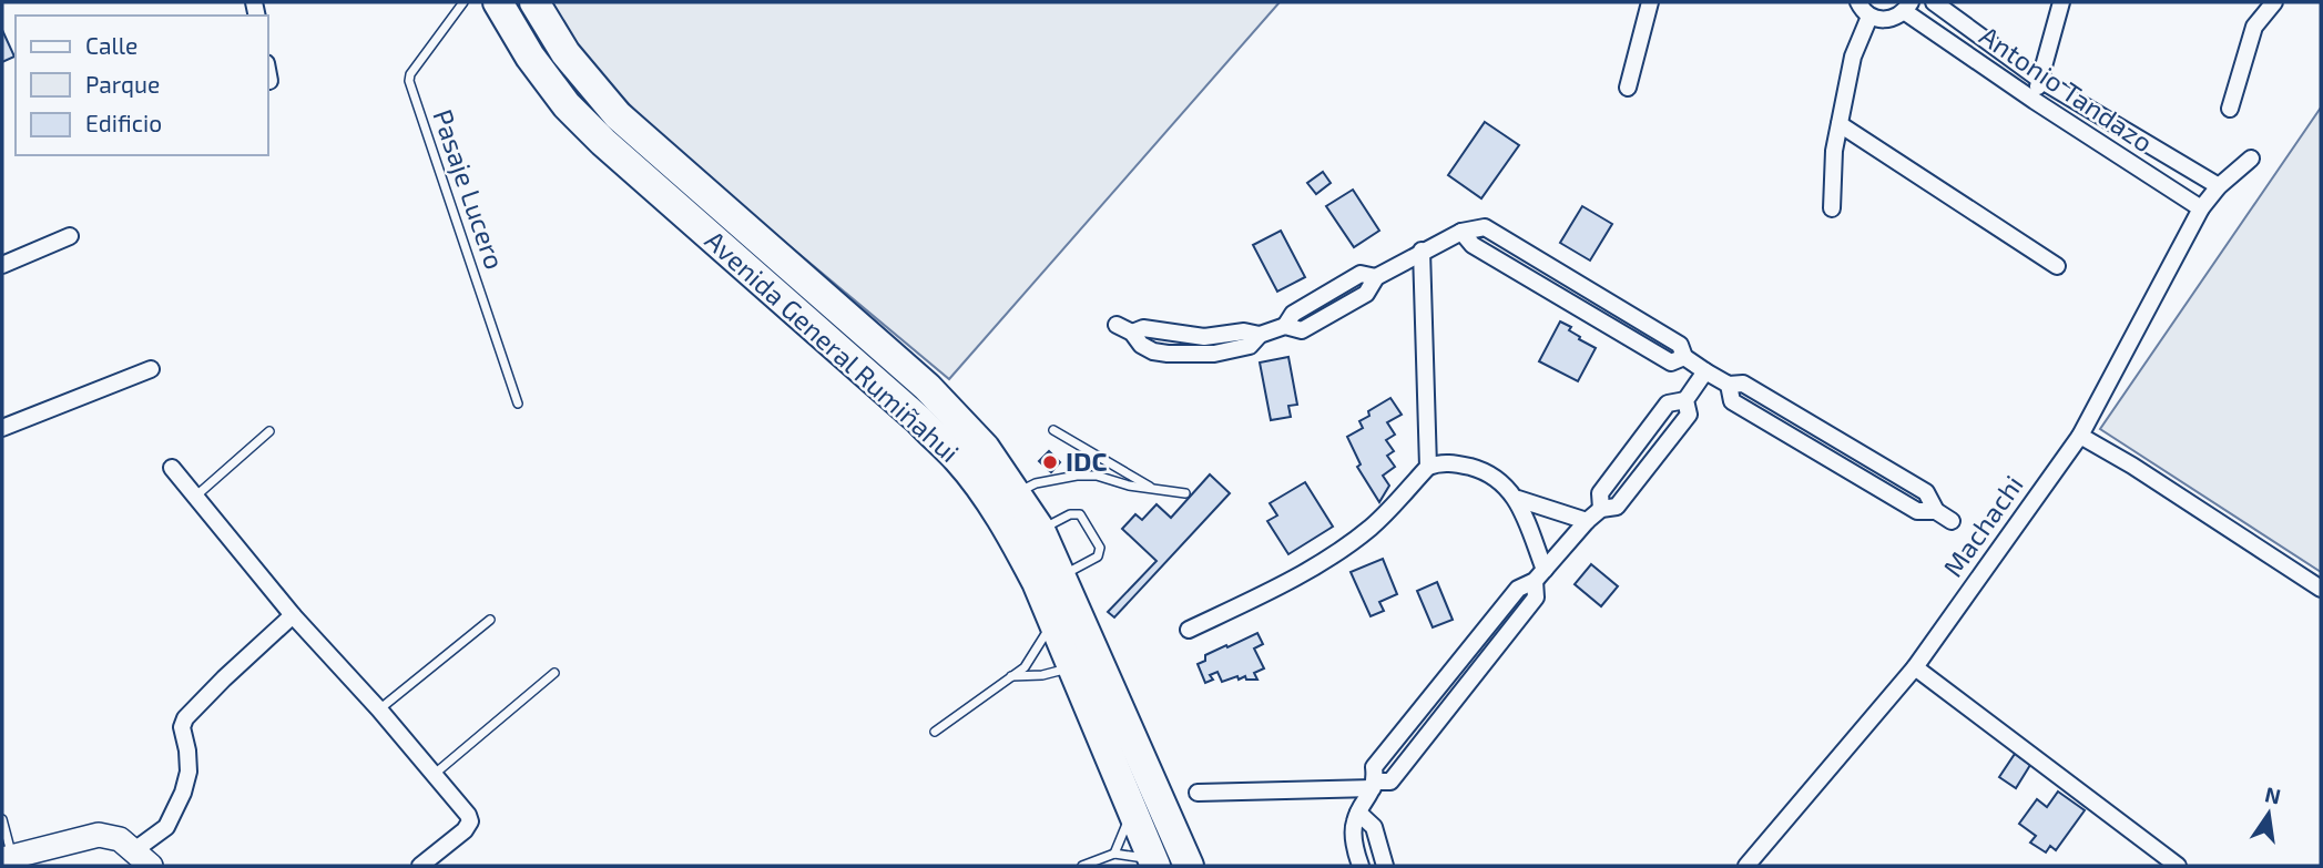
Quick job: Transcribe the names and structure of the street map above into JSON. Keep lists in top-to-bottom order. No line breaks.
{"streets":{"highway":["Avenida General Rumiñahui"],"street":["Antonio Tandazo","Machachi"],"lane":["Pasaje Lucero"]},"crossings":[["Antonio Tandazo","Machachi"]],"places":["IDC"],"legend":["Calle","Parque","Edificio"],"north":"top"}
